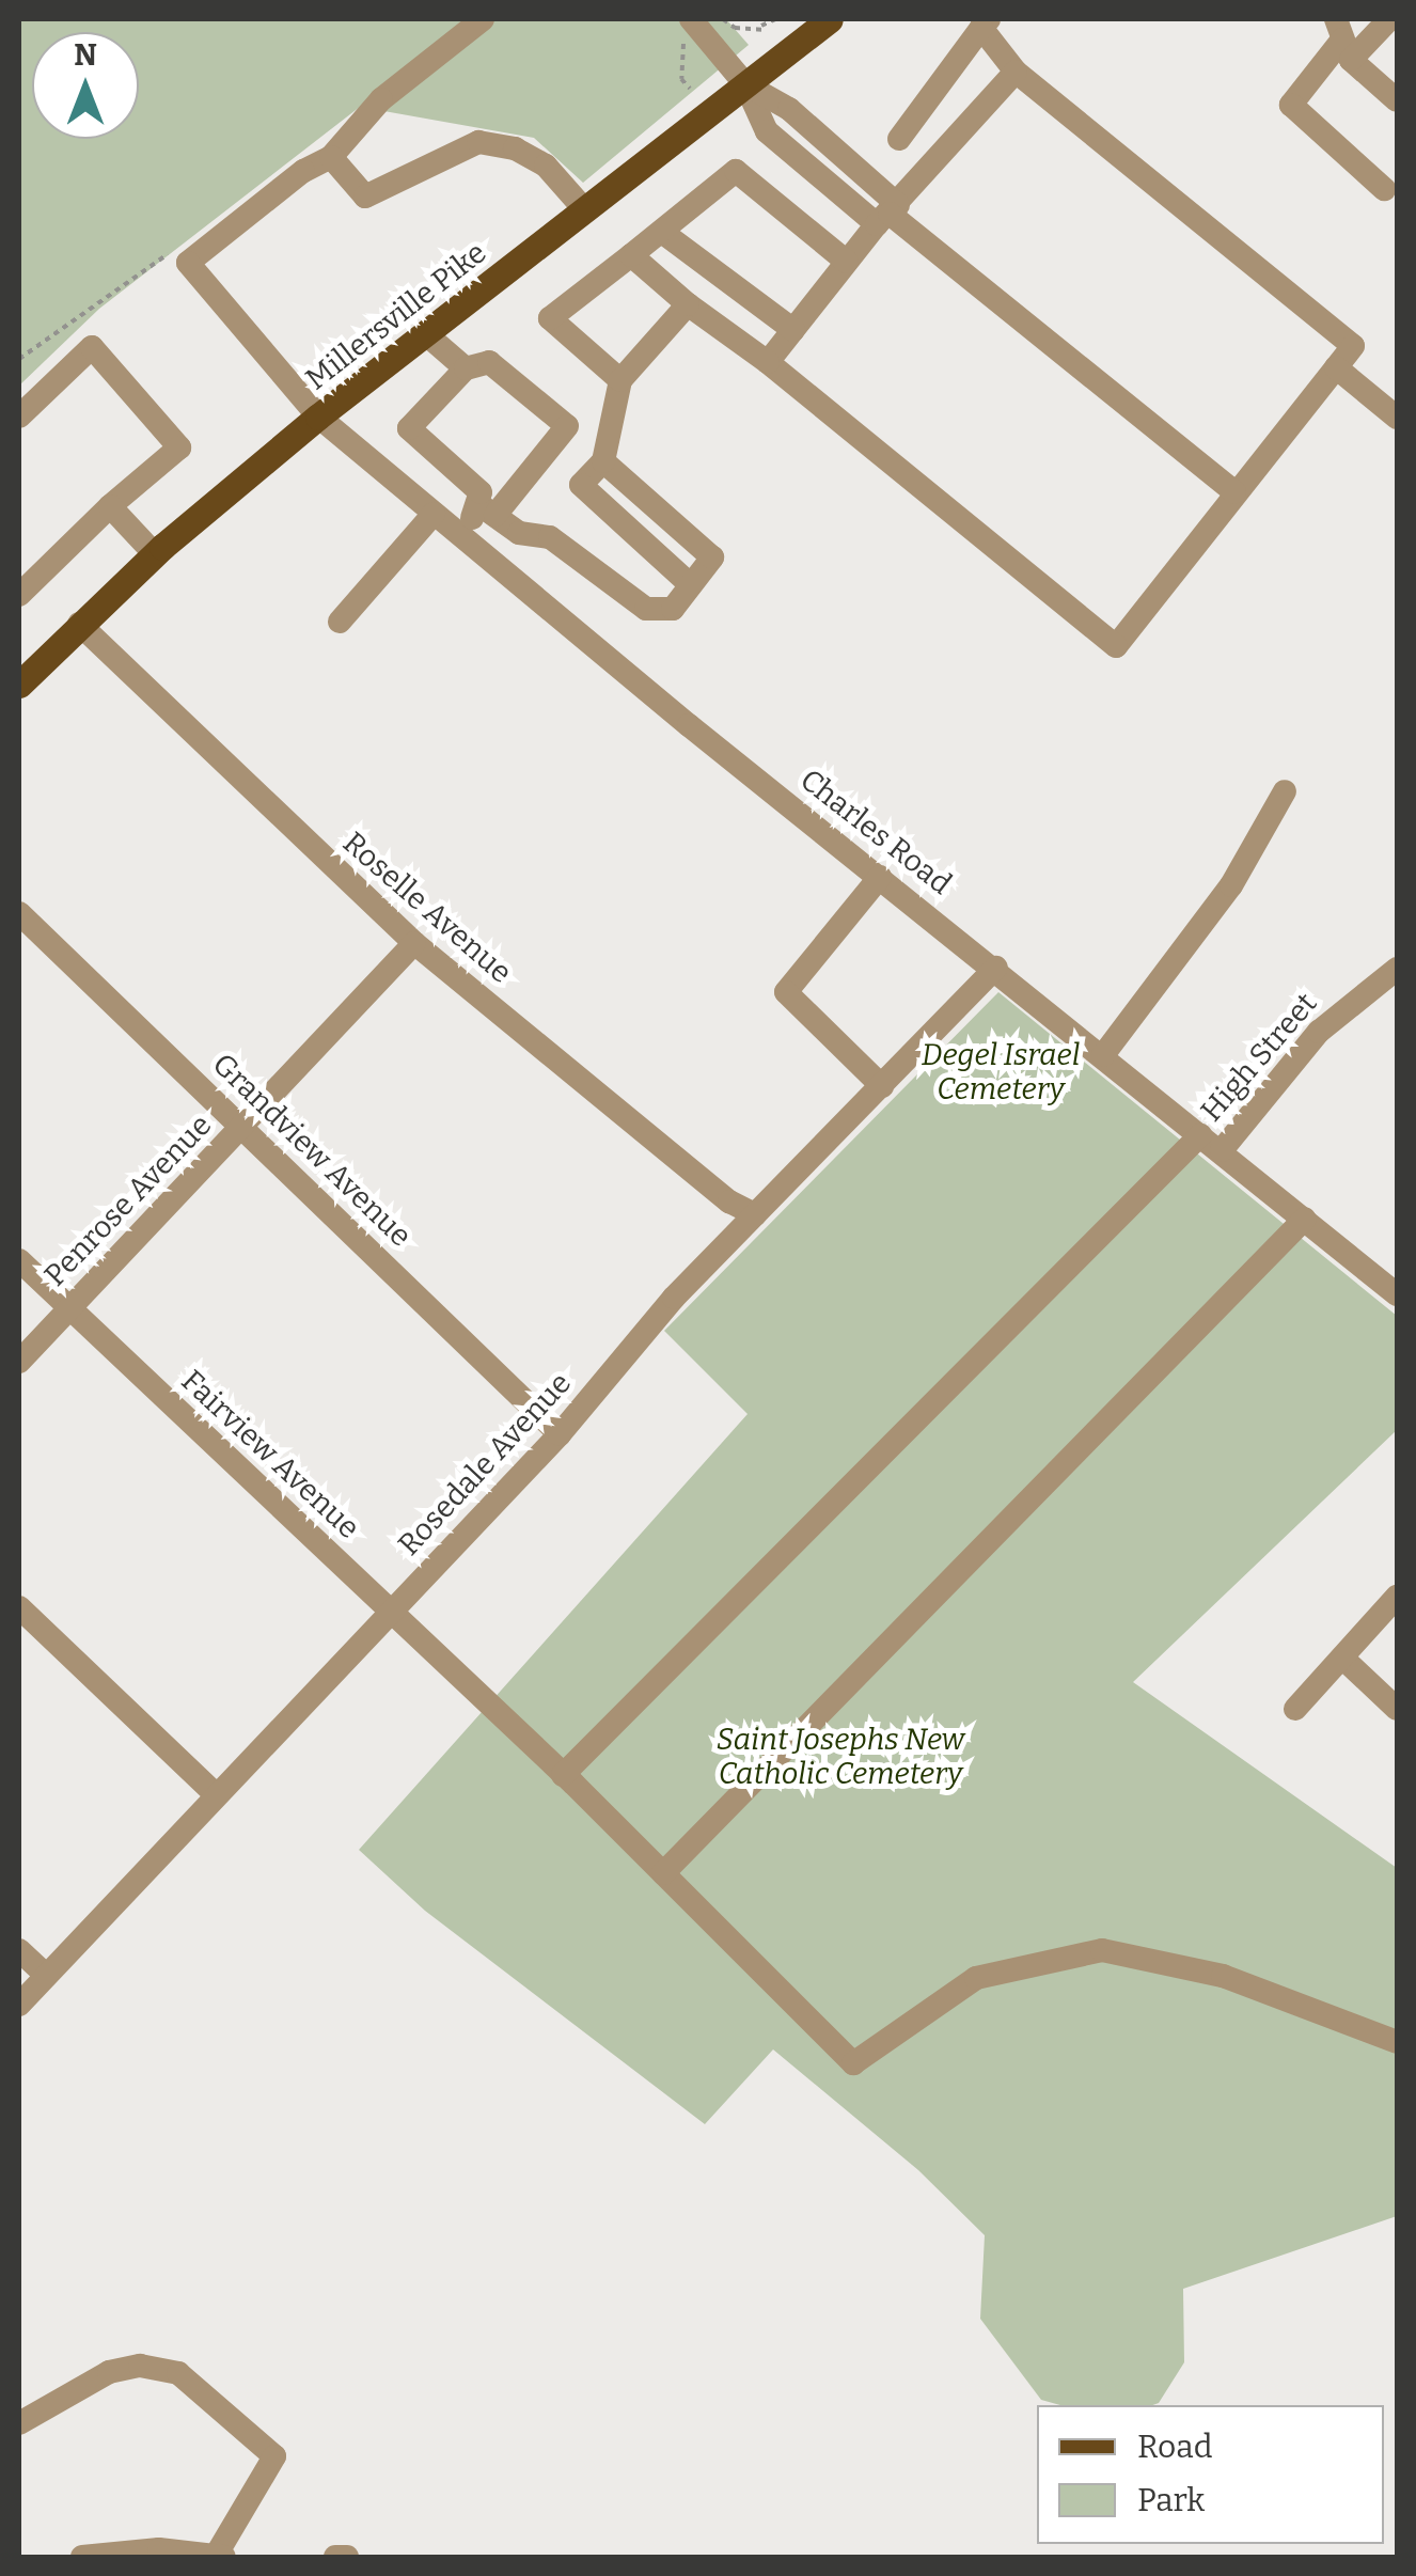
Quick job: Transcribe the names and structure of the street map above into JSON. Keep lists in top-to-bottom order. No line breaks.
{"streets":{"main road":["Millersville Pike"],"street":["Charles Road","Roselle Avenue","High Street","Grandview Avenue","Penrose Avenue","Fairview Avenue","Rosedale Avenue"]},"crossings":[["Millersville Pike","Charles Road"],["Millersville Pike","Roselle Avenue"],["Charles Road","High Street"],["Charles Road","Rosedale Avenue"],["Roselle Avenue","Penrose Avenue"],["Roselle Avenue","Rosedale Avenue"],["High Street","Fairview Avenue"],["Grandview Avenue","Penrose Avenue"],["Grandview Avenue","Rosedale Avenue"],["Penrose Avenue","Fairview Avenue"],["Fairview Avenue","Rosedale Avenue"]],"parks":["Degel Israel Cemetery","Saint Josephs New Catholic Cemetery"],"legend":["Road","Park"],"north":"top"}
